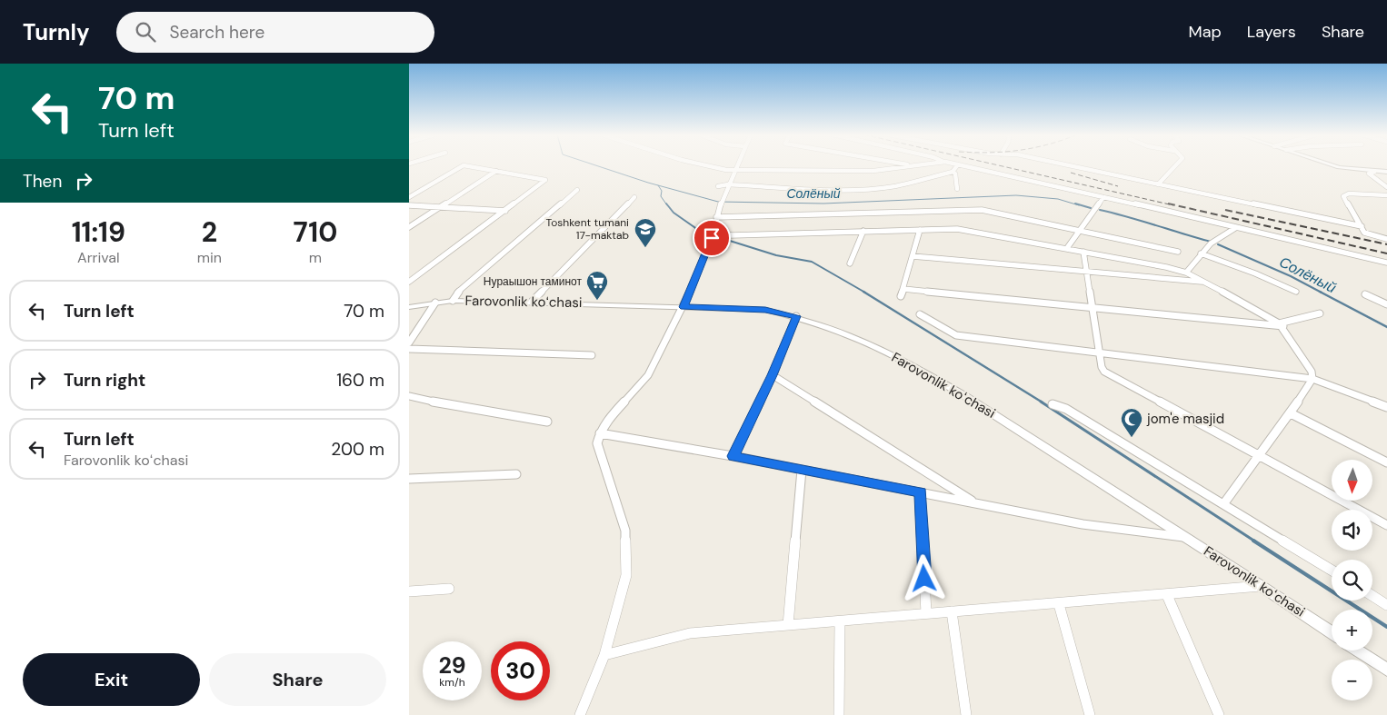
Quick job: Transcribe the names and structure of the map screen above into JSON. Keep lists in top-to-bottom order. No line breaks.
{"streets":{"street":["Farovonlik koʻchasi"]},"water":["Солёный"],"places":{"school or university":["Toshkent tumani 17-maktab"],"supermarket":["Нураышон таминот"],"mosque":["jom'e masjid"]},"north":"bottom","page":{"header":"Turnly","search":"Search here","nav":["Map","Layers","Share"],"turn":["70 m","Turn left"],"then":"Then","eta":["11:19","Arrival","2","min","710","m"],"list":[{"name":"Turn left","value":"70 m"},{"name":"Turn right","value":"160 m"},{"name":"Turn left","note":"Farovonlik koʻchasi","value":"200 m"}],"map_buttons":["+","−"],"speed":"29 km/h","limit":"30","buttons":["Exit","Share"]}}
